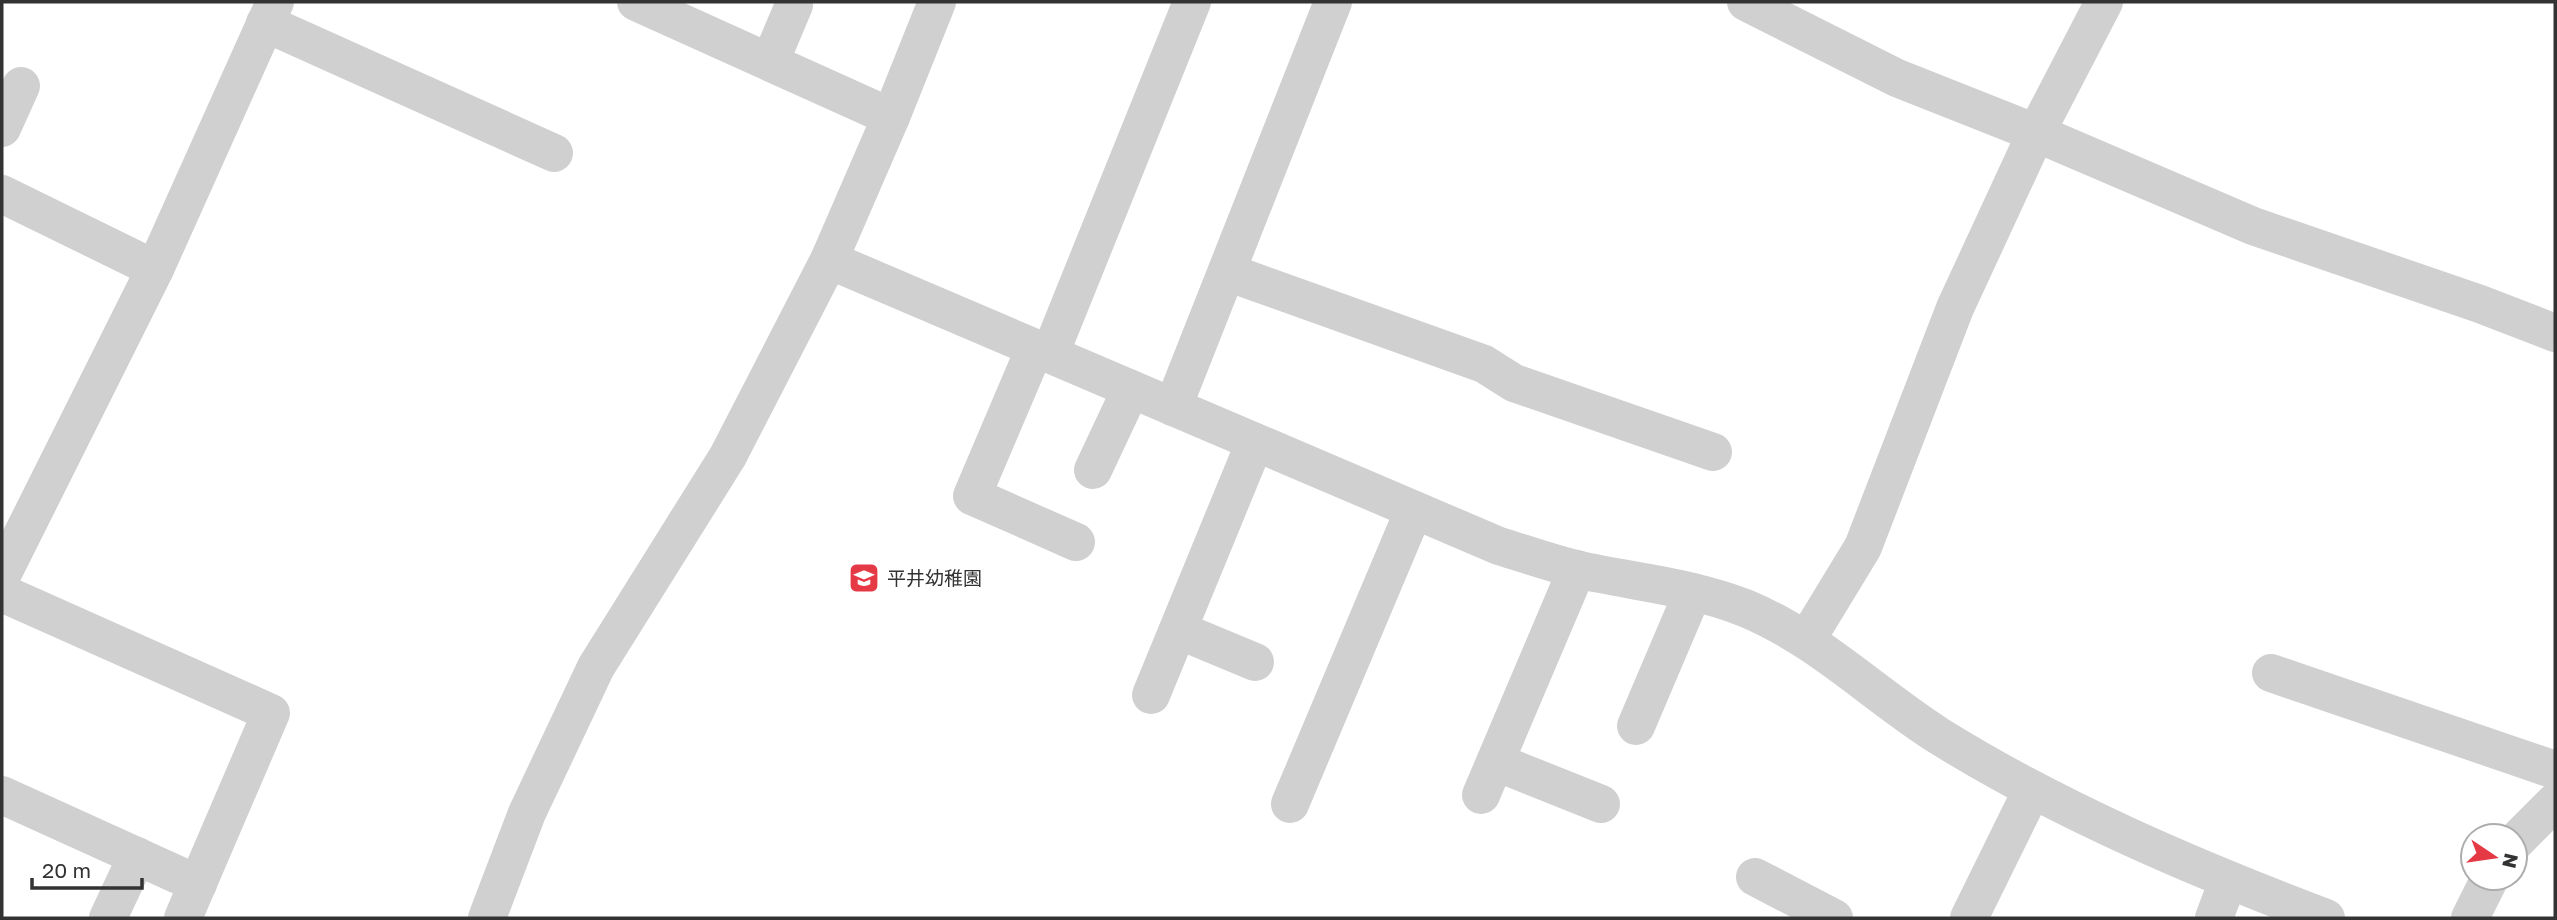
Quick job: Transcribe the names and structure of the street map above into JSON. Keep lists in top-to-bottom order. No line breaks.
{"places":{"school or university":["平井幼稚園"]},"scale_bar":"20 m","north":"right"}
